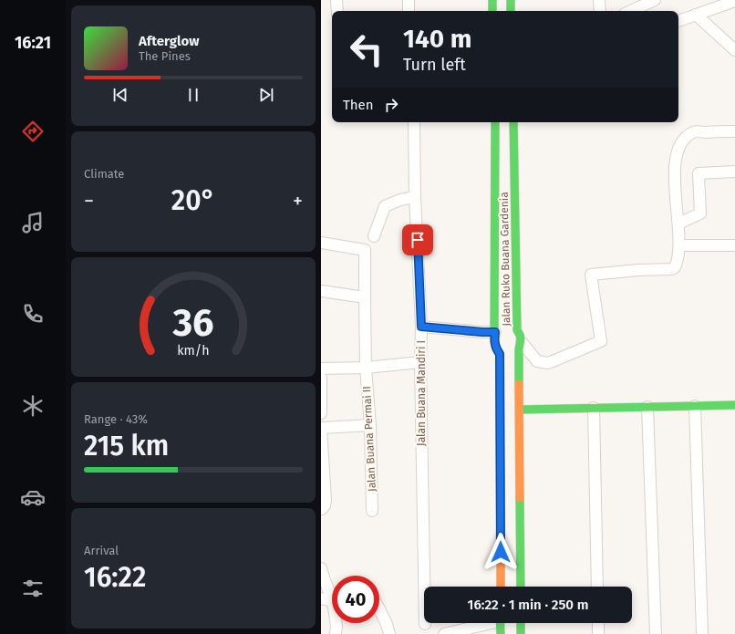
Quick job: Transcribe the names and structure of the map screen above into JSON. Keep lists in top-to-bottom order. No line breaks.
{"streets":{"street":["Jalan Ruko Buana Gardenia","Jalan Buana Mandiri I","Jalan Buana Permai II"]},"page":{"tabs":"16:21","turn":["140 m","Turn left"],"song":["Afterglow","The Pines"],"then":"Then","tile":["Climate",["Range · 43%","215 km"],["Arrival","16:22"]],"heat":["−","20°","+"],"limit":"40","trip":"16:22 · 1 min · 250 m","gauge":["36","km/h"]}}
